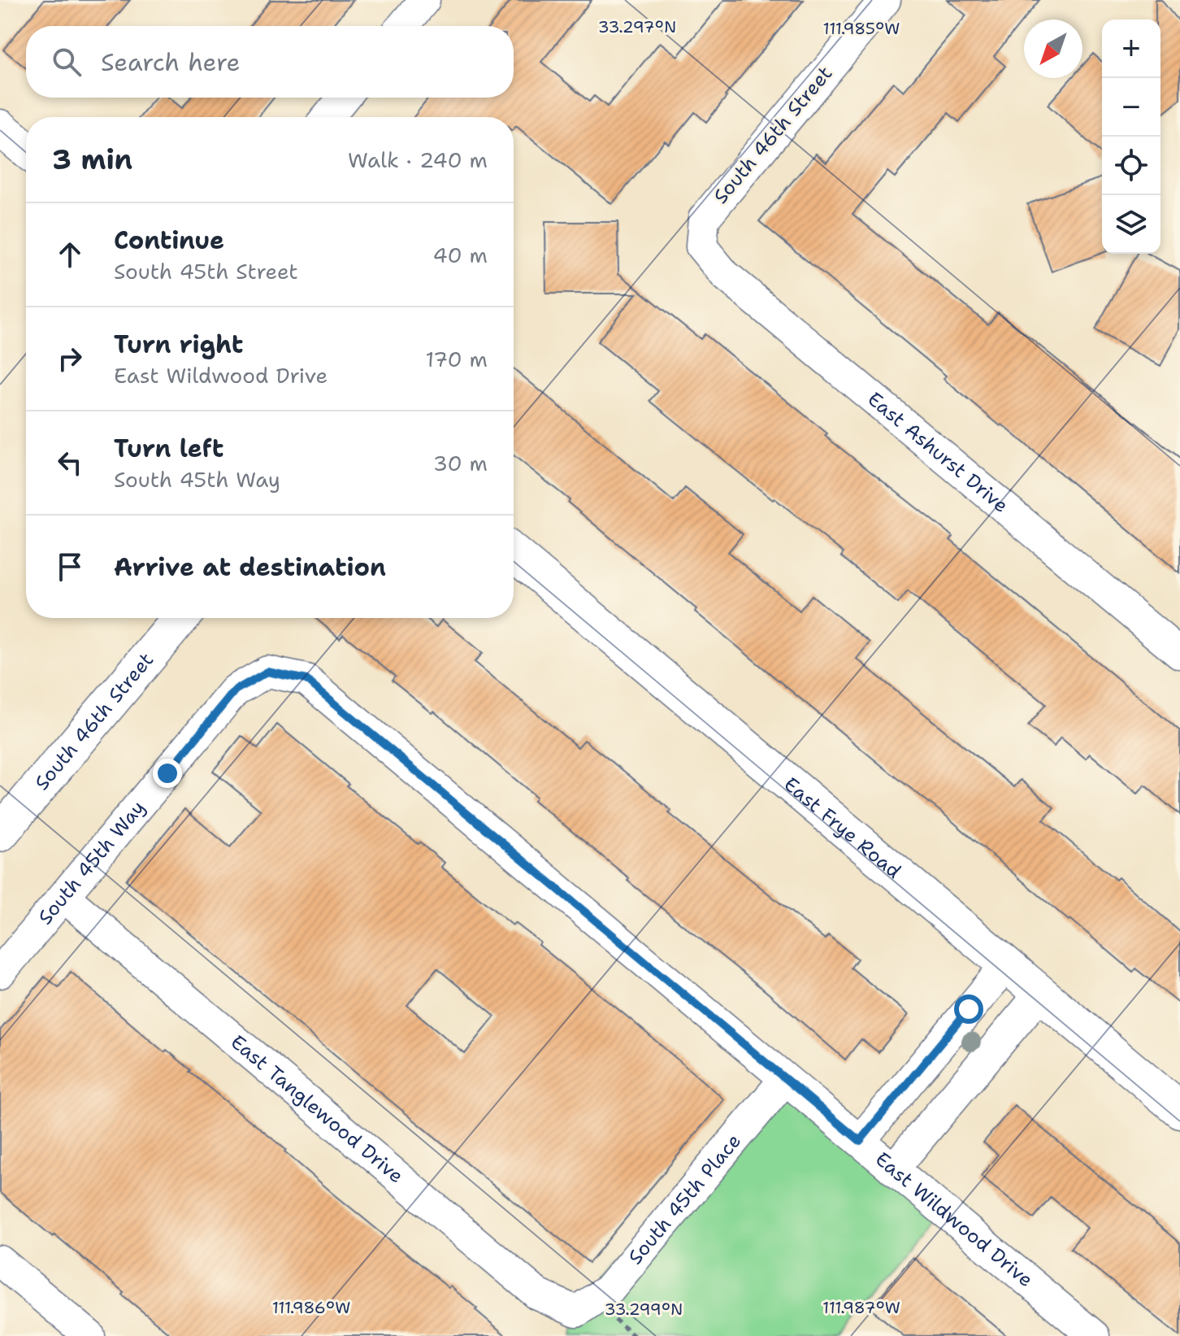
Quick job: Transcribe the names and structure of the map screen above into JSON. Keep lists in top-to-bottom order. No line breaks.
{"streets":{"street":["South 46th Street","East Ashurst Drive","East Frye Road","South 45th Way","East Tanglewood Drive","South 45th Place","East Wildwood Drive"]},"crossings":[["South 46th Street","East Ashurst Drive"],["South 45th Way","East Tanglewood Drive"],["South 45th Way","East Wildwood Drive"],["East Tanglewood Drive","South 45th Place"],["South 45th Place","East Wildwood Drive"]],"north":"bottom left","page":{"map_buttons":["+","−"],"search":"Search here","heading":["3 min","Walk · 240 m"],"list":[["Continue","South 45th Street","40 m"],["Turn right","East Wildwood Drive","170 m"],["Turn left","South 45th Way","30 m"],"Arrive at destination"]},"coordinates":["33.297°N","111.985°W","111.986°W","111.987°W","33.299°N"]}
